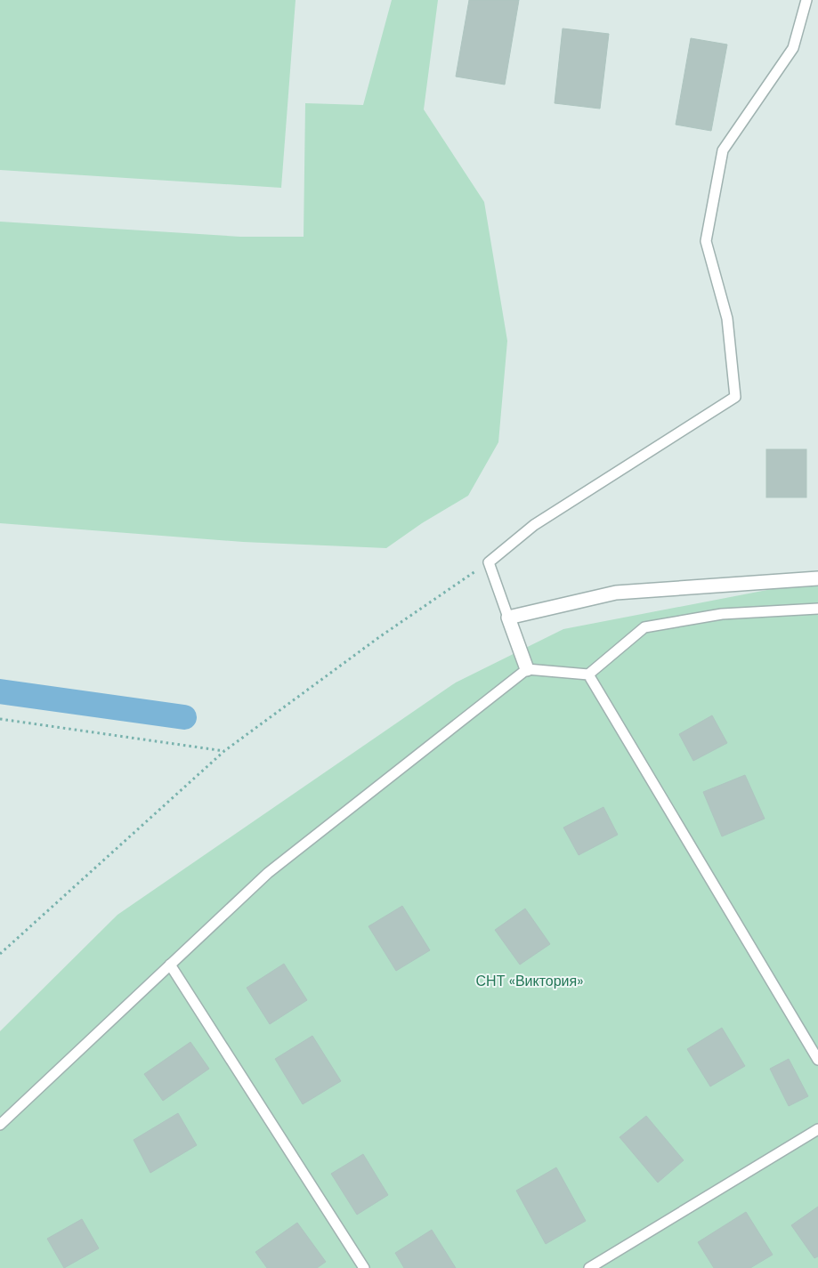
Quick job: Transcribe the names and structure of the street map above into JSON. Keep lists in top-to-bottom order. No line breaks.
{"parks":["СНТ «Виктория»"]}
